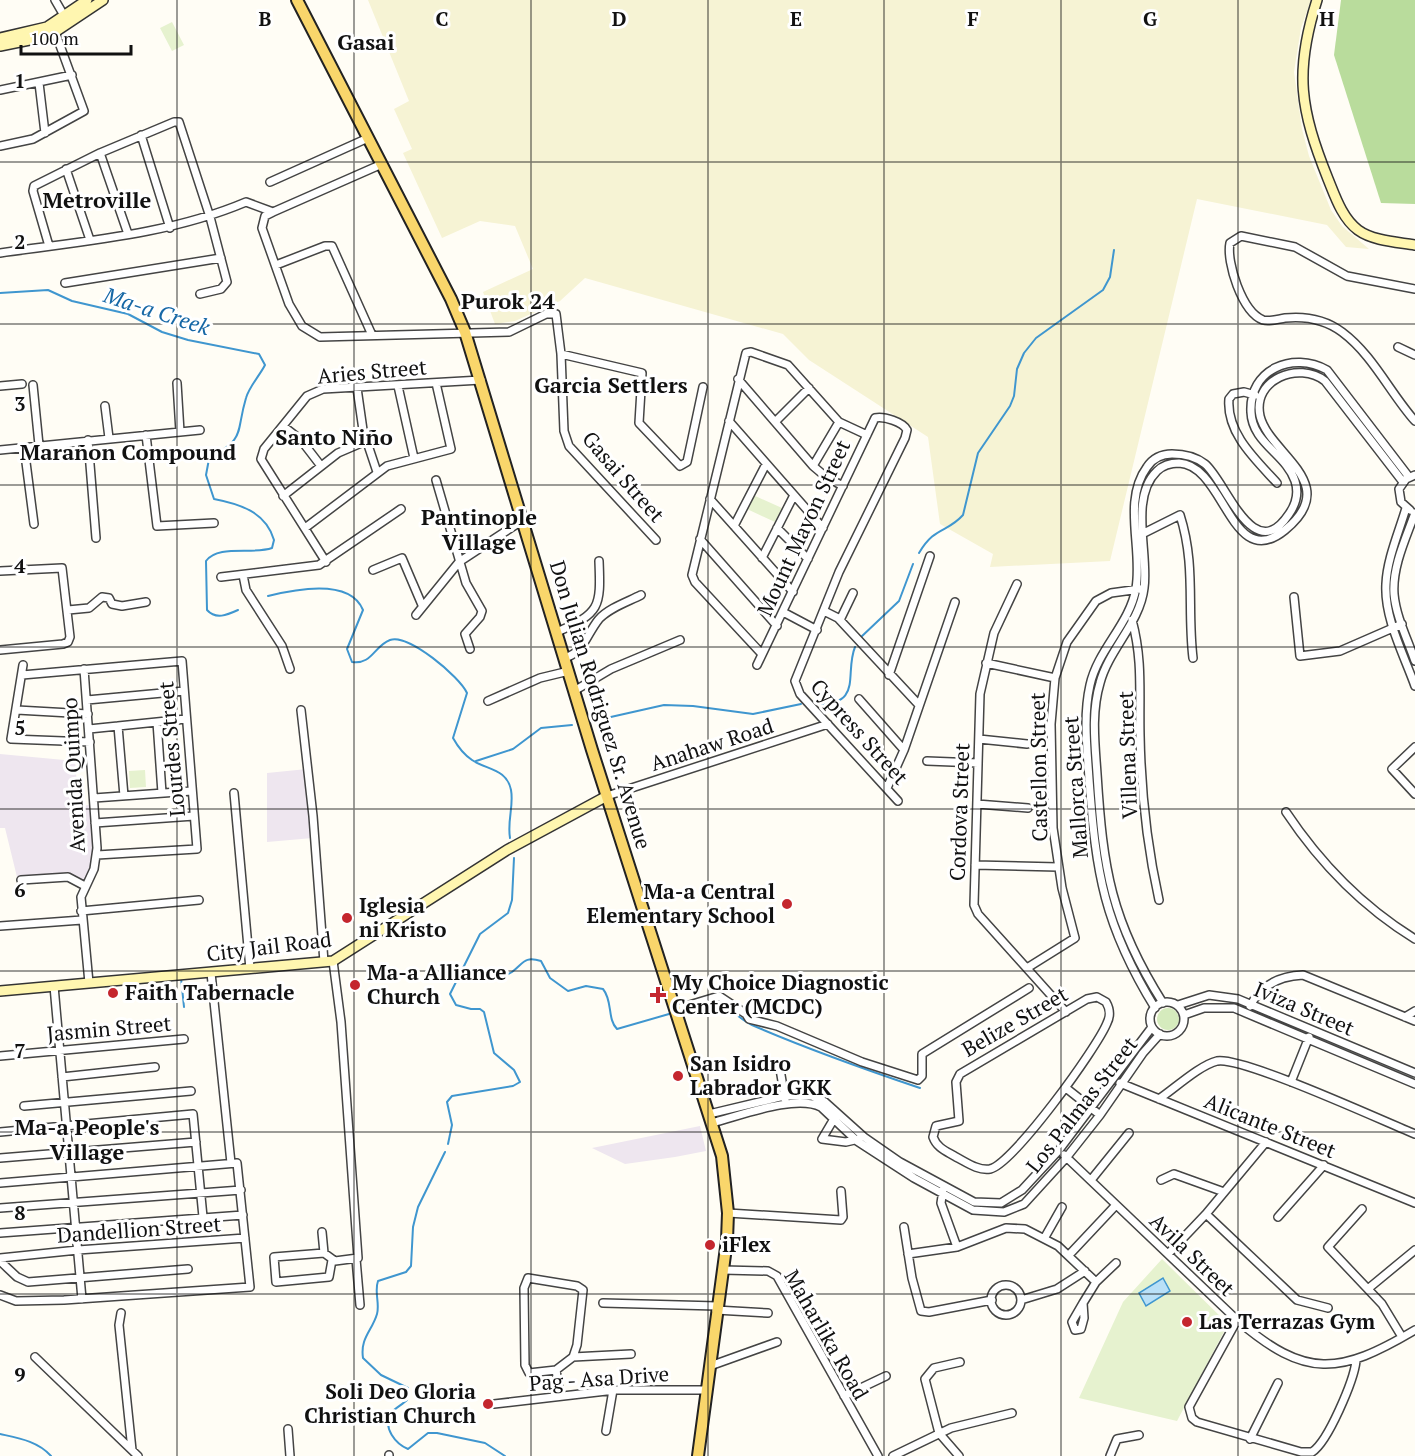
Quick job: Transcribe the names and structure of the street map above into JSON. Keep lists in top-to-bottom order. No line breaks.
{"streets":{"main road":["Don Julian Rodriguez Sr. Avenue"],"street":["Aries Street","Gasai Street","Mount Mayon Street","Cypress Street","Anahaw Road","Lourdes Street","Villena Street","Castellon Street","Avenida Quimpo","Mallorca Street","Cordova Street","City Jail Road","Iviza Street","Belize Street","Jasmin Street","Los Palmas Street","Alicante Street","Dandellion Street","Avila Street","Maharlika Road","Pag - Asa Drive"]},"crossings":[["Aries Street","Don Julian Rodriguez Sr. Avenue"],["Gasai Street","Don Julian Rodriguez Sr. Avenue"],["Don Julian Rodriguez Sr. Avenue","Anahaw Road"],["Don Julian Rodriguez Sr. Avenue","City Jail Road"],["Don Julian Rodriguez Sr. Avenue","Los Palmas Street"],["Don Julian Rodriguez Sr. Avenue","Maharlika Road"],["Don Julian Rodriguez Sr. Avenue","Pag - Asa Drive"],["Cypress Street","Anahaw Road"],["Anahaw Road","City Jail Road"],["Lourdes Street","Avenida Quimpo"],["Villena Street","Mallorca Street"],["Castellon Street","Mallorca Street"],["Castellon Street","Cordova Street"],["Avenida Quimpo","City Jail Road"],["Mallorca Street","Iviza Street"],["Mallorca Street","Los Palmas Street"],["Cordova Street","Belize Street"],["Iviza Street","Los Palmas Street"],["Los Palmas Street","Alicante Street"],["Los Palmas Street","Avila Street"]],"districts":["Gasai","Metroville","Purok 24","Garcia Settlers","Santo Niño","Marañon Compound","Pantinople Village","Ma-a People's Village"],"water":["Ma-a Creek"],"places":{"other":["Ma-a Central Elementary School","Iglesia ni Kristo","Ma-a Alliance Church","Faith Tabernacle","San Isidro Labrador GKK","iFlex","Las Terrazas Gym","Soli Deo Gloria Christian Church"],"health":["My Choice Diagnostic Center (MCDC)"]},"scale_bar":"100 m","grid":{"columns":["B","C","D","E","F","G","H"],"rows":["1","2","3","4","5","6","7","8","9"]}}
